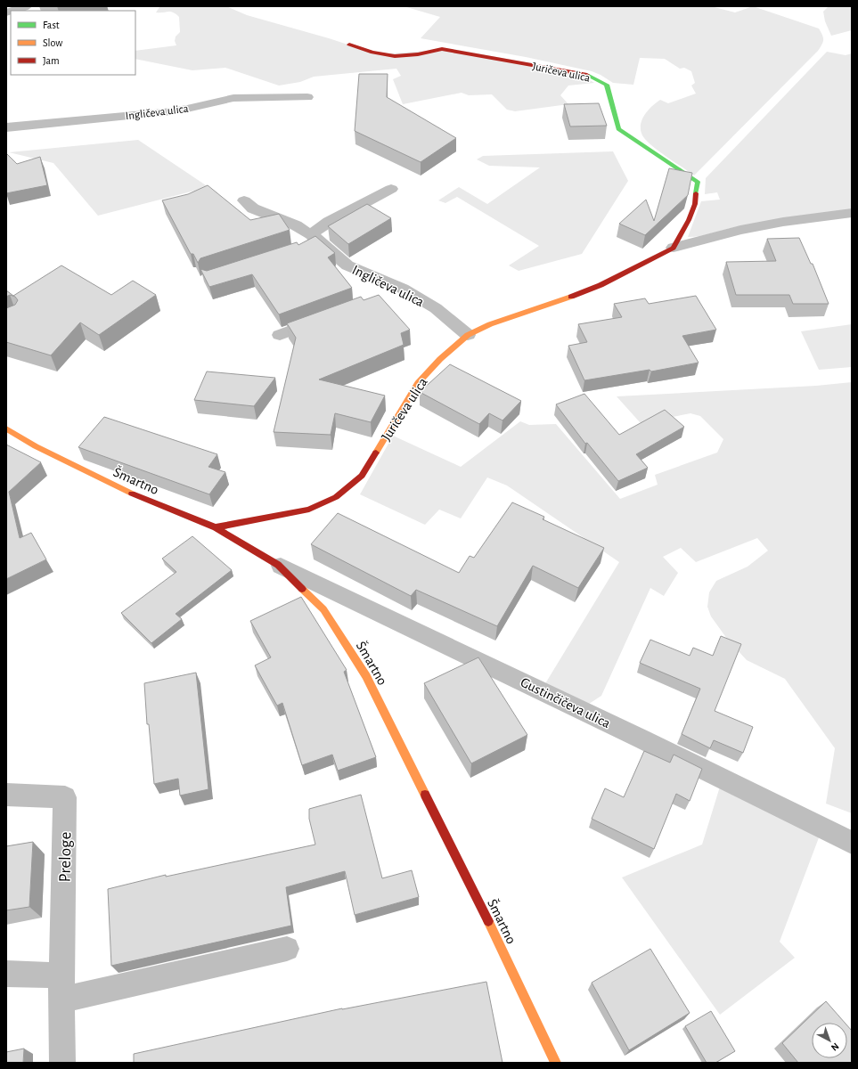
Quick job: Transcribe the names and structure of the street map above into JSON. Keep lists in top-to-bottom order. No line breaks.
{"streets":{"street":["Juričeva ulica","Ingličeva ulica","Šmartno","Gustinčičeva ulica","Preloge"]},"crossings":[["Juričeva ulica","Ingličeva ulica"],["Juričeva ulica","Šmartno"],["Šmartno","Gustinčičeva ulica"]],"legend":["Fast","Slow","Jam"],"north":"bottom right"}
